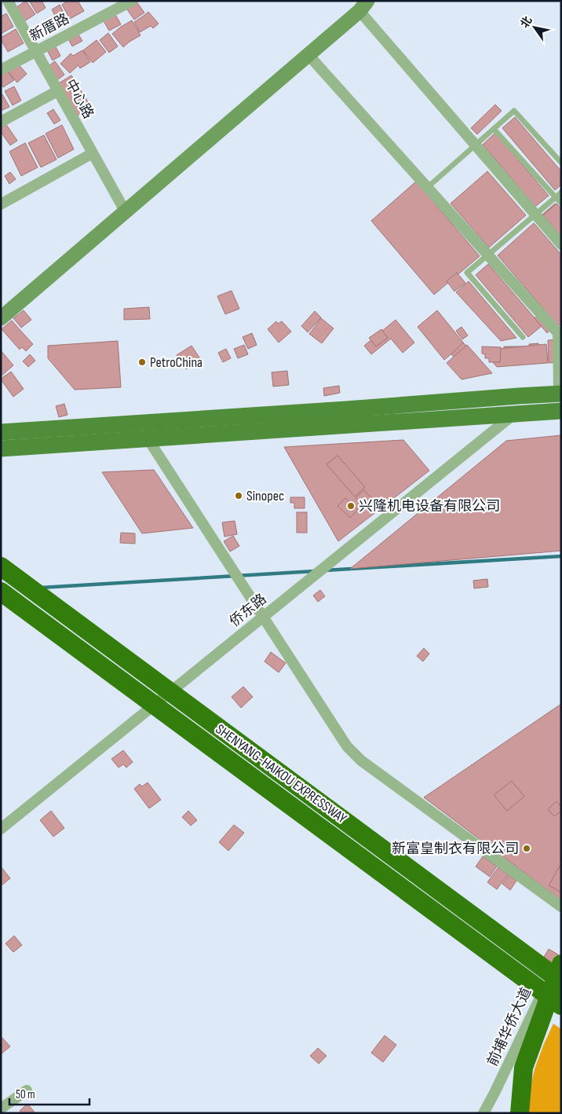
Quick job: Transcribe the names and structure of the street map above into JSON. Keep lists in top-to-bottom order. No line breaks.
{"streets":{"highway":["SHENYANG-HAIKOU EXPRESSWAY"],"street":["新厝路","中心路","侨东路","前埔华侨大道"]},"crossings":[["新厝路","中心路"]],"places":["PetroChina","Sinopec","兴隆机电设备有限公司","新富皇制衣有限公司"],"scale_bar":"50 m","north":"top left"}
